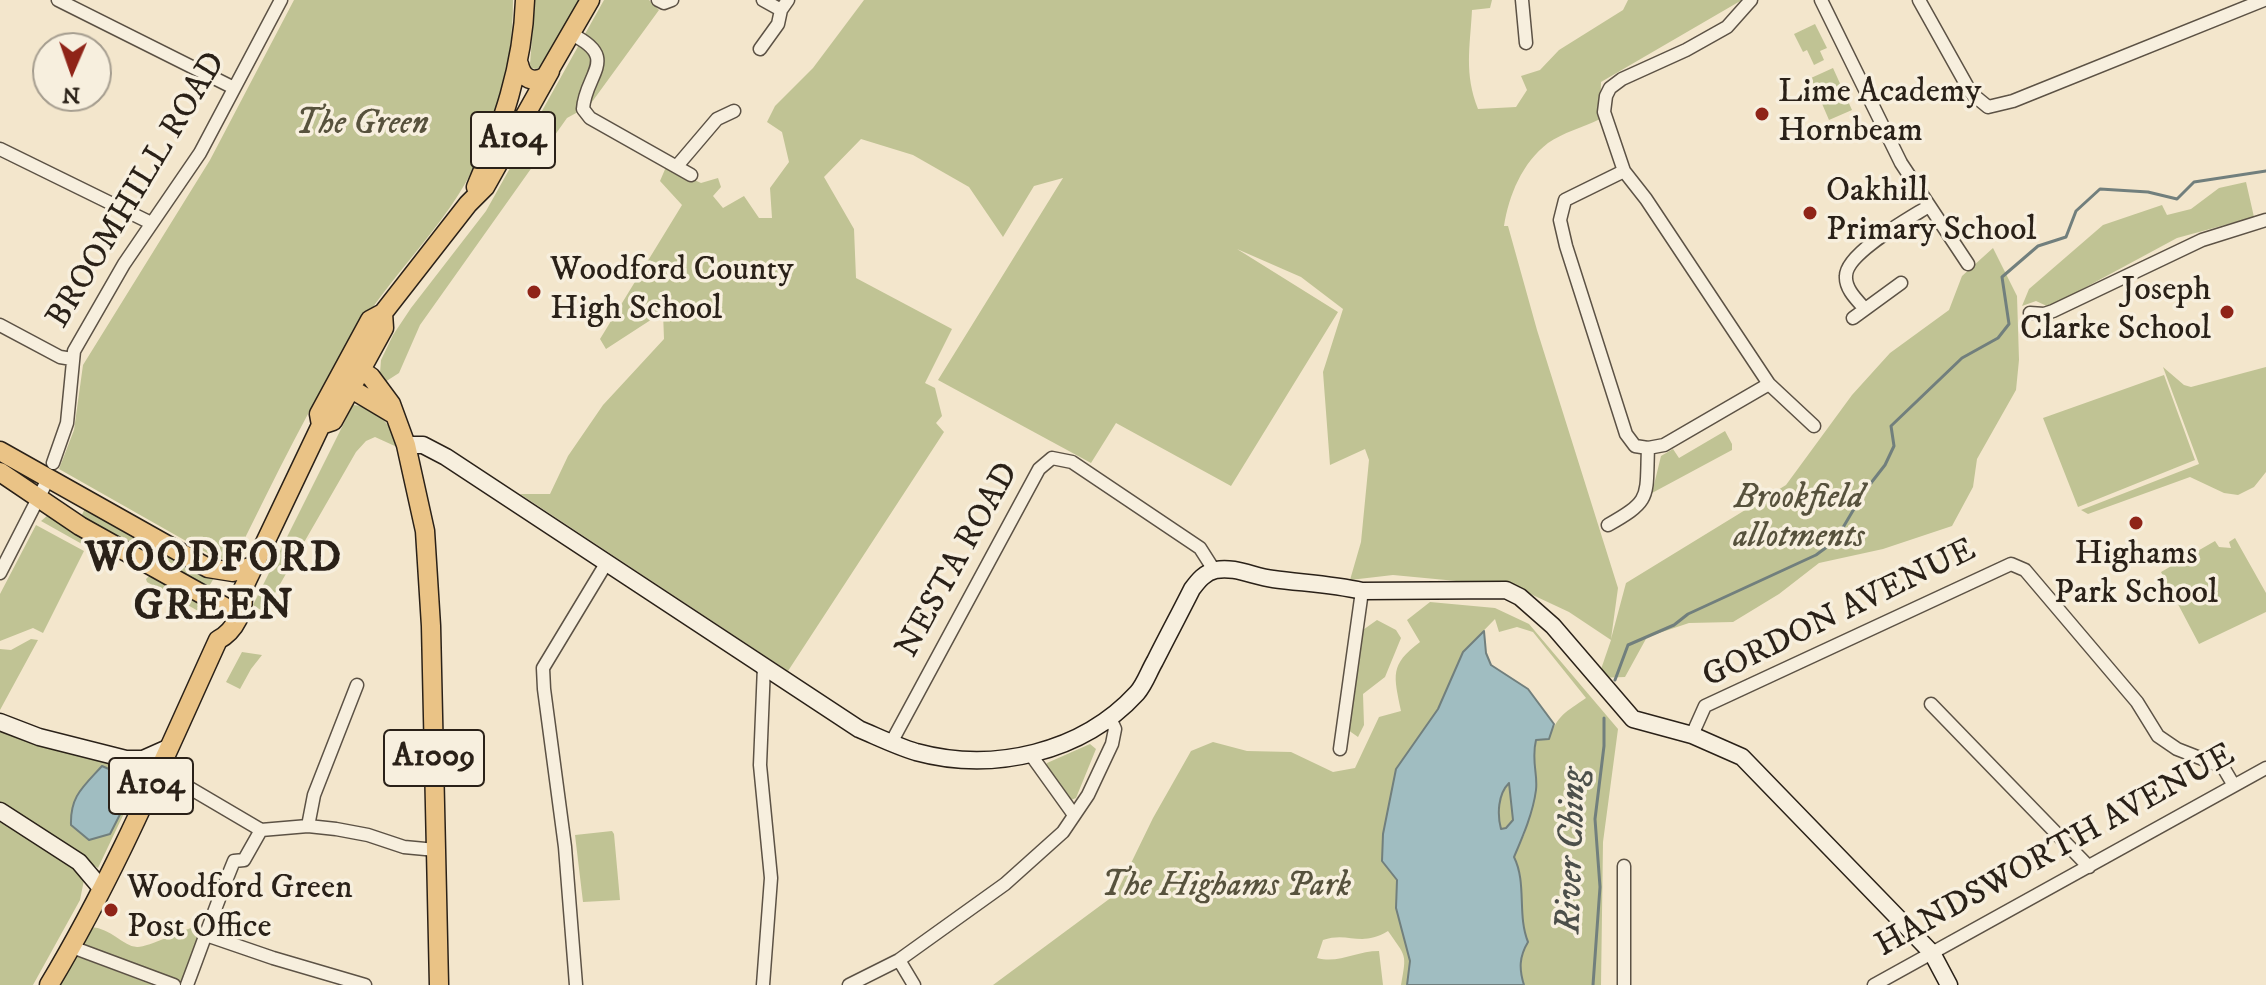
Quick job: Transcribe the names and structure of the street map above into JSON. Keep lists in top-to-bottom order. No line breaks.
{"streets":{"main road":["A104","A1009"],"street":["BROOMHILL ROAD","NESTA ROAD","GORDON AVENUE","HANDSWORTH AVENUE"]},"crossings":[["A104","A1009"],["GORDON AVENUE","HANDSWORTH AVENUE"]],"districts":["WOODFORD GREEN"],"water":["River Ching"],"parks":["The Green","Brookfield allotments","The Highams Park"],"places":["Lime Academy Hornbeam","Oakhill Primary School","Woodford County High School","Joseph Clarke School","Highams Park School","Woodford Green Post Office"],"north":"bottom"}
